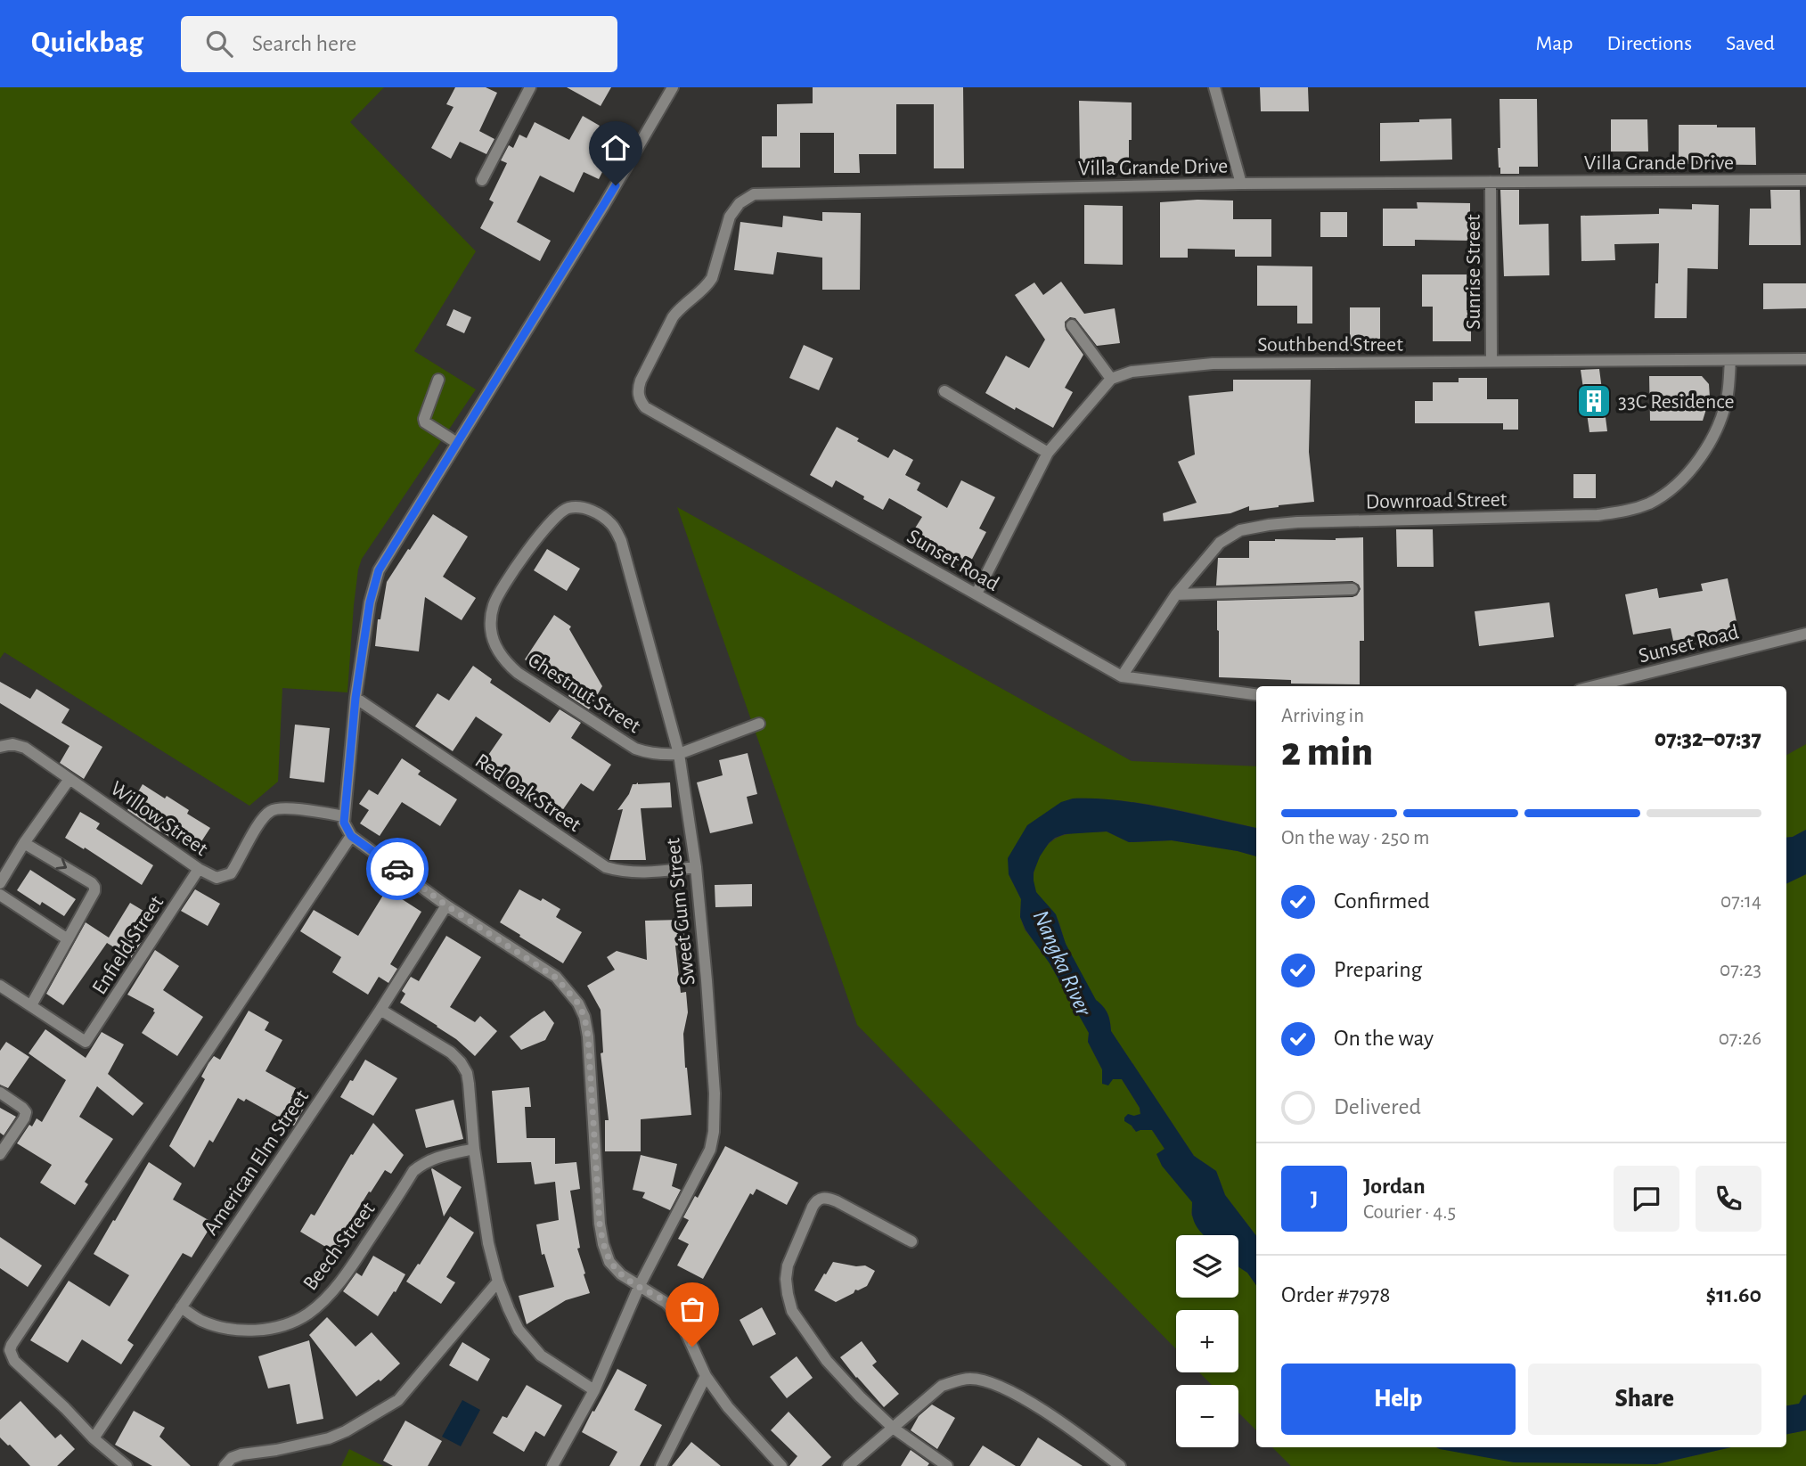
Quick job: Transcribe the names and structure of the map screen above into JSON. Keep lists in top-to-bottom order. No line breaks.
{"streets":{"street":["Villa Grande Drive","Sunrise Street","Southbend Street","Downroad Street","Sunset Road","Chestnut Street","Red Oak Street","Willow Street","Sweet Gum Street","Enfield Street","American Elm Street","Beech Street"]},"crossings":[["Villa Grande Drive","Sunrise Street"],["Villa Grande Drive","Sunset Road"],["Sunrise Street","Southbend Street"],["Southbend Street","Downroad Street"],["Downroad Street","Sunset Road"],["Chestnut Street","Sweet Gum Street"],["Red Oak Street","Sweet Gum Street"],["Willow Street","Enfield Street"],["American Elm Street","Beech Street"]],"water":["Nangka River"],"places":{"building":["33C Residence"]},"page":{"header":"Quickbag","search":"Search here","nav":["Map","Directions","Saved"],"heading":["2 min","Arriving in","07:32–07:37"],"panel":["Jordan","Courier · 4.5","Order #7978","$11.60"],"bar":"On the way · 250 m","list":[["Confirmed","07:14"],["Preparing","07:23"],["On the way","07:26"],"Delivered"],"round":"J","map_buttons":["+","−"],"buttons":["Help","Share"]}}
